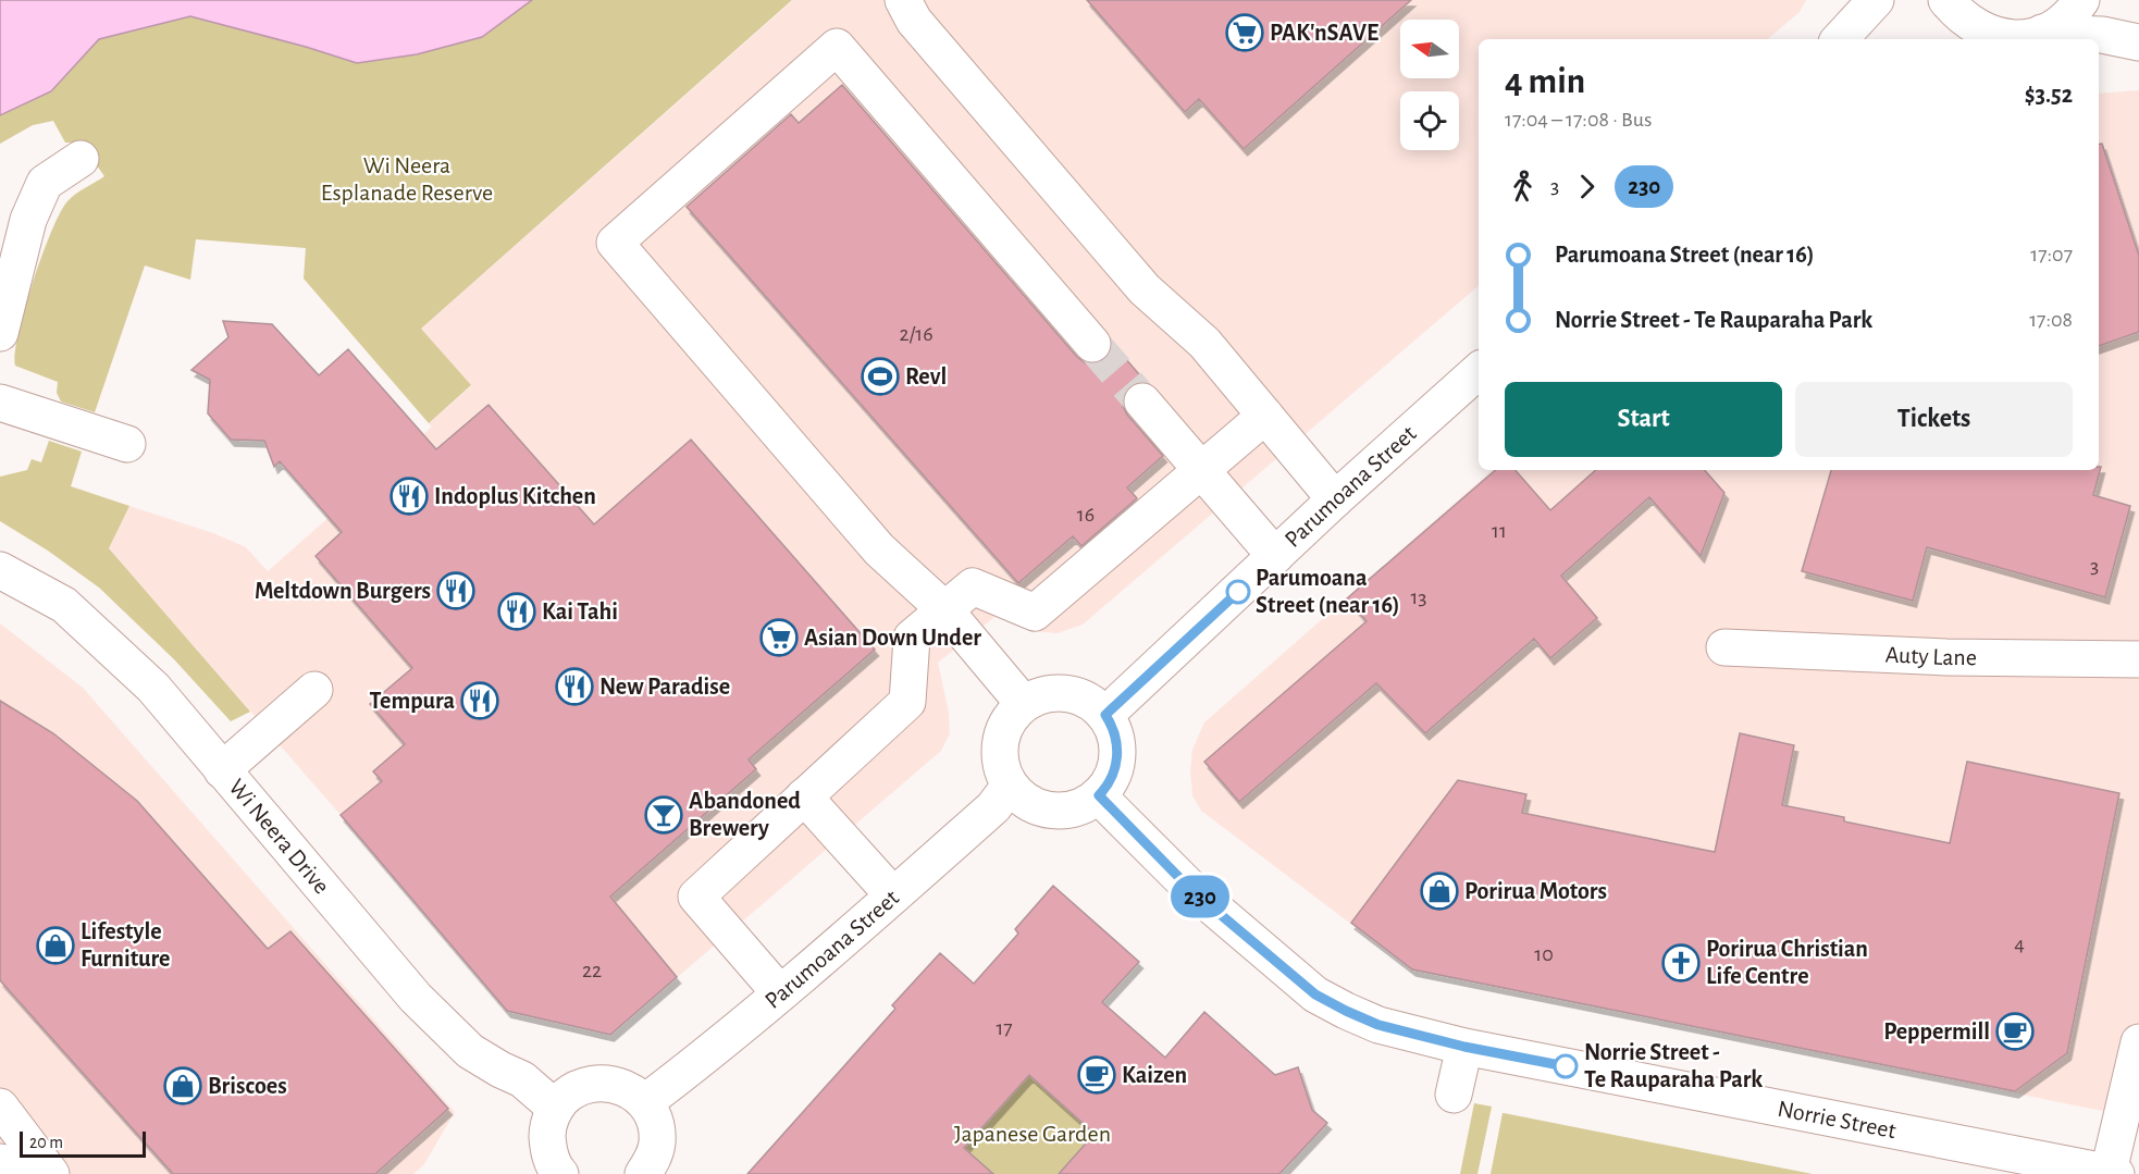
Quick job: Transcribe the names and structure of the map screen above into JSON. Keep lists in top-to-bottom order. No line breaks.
{"streets":{"street":["Parumoana Street","Auty Lane","Wi Neera Drive","Norrie Street"]},"crossings":[["Parumoana Street","Norrie Street"]],"parks":["Wi Neera Esplanade Reserve","Japanese Garden"],"places":{"supermarket":["PAK'nSAVE","Asian Down Under"],"sports":["Revl"],"restaurant":["Indoplus Kitchen","Meltdown Burgers","Kai Tahi","New Paradise","Tempura"],"other":["Parumoana Street (near 16)","Norrie Street - Te Rauparaha Park"],"bar":["Abandoned Brewery"],"shop":["Porirua Motors","Lifestyle Furniture","Briscoes"],"church":["Porirua Christian Life Centre"],"cafe":["Peppermill","Kaizen"]},"lines":["bus line 230"],"house_numbers":["2/16","16","11","3","13","4","10","22","17"],"scale_bar":"20 m","north":"left","page":{"on_map":"230","heading":["4 min","17:04 – 17:08 · Bus","$3.52"],"legs":["3","230"],"list":[{"name":"Parumoana Street (near 16)","value":"17:07"},{"name":"Norrie Street - Te Rauparaha Park","value":"17:08"}],"buttons":["Start","Tickets"],"scale":"20 m"}}
